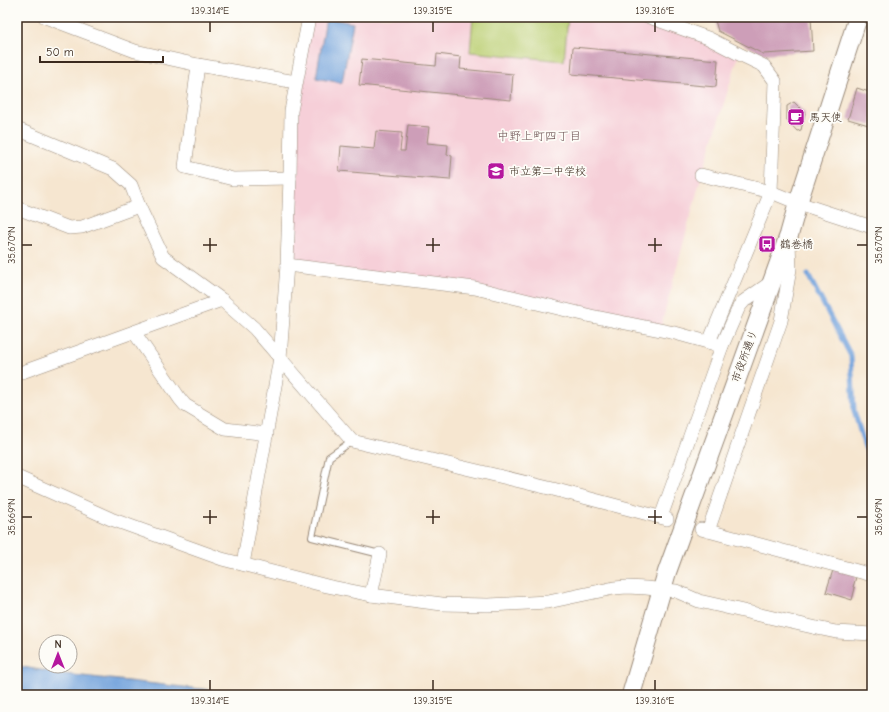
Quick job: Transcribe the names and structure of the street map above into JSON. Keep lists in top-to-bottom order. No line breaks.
{"streets":{"street":["市役所通り"]},"districts":["中野上町四丁目"],"places":{"cafe":["馬天使"],"school or university":["市立第二中学校"],"bus stop":["鶴巻橋"]},"scale_bar":"50 m","north":"top","coordinates":["139.314°E","139.315°E","139.316°E","35.670°N","35.669°N"]}
